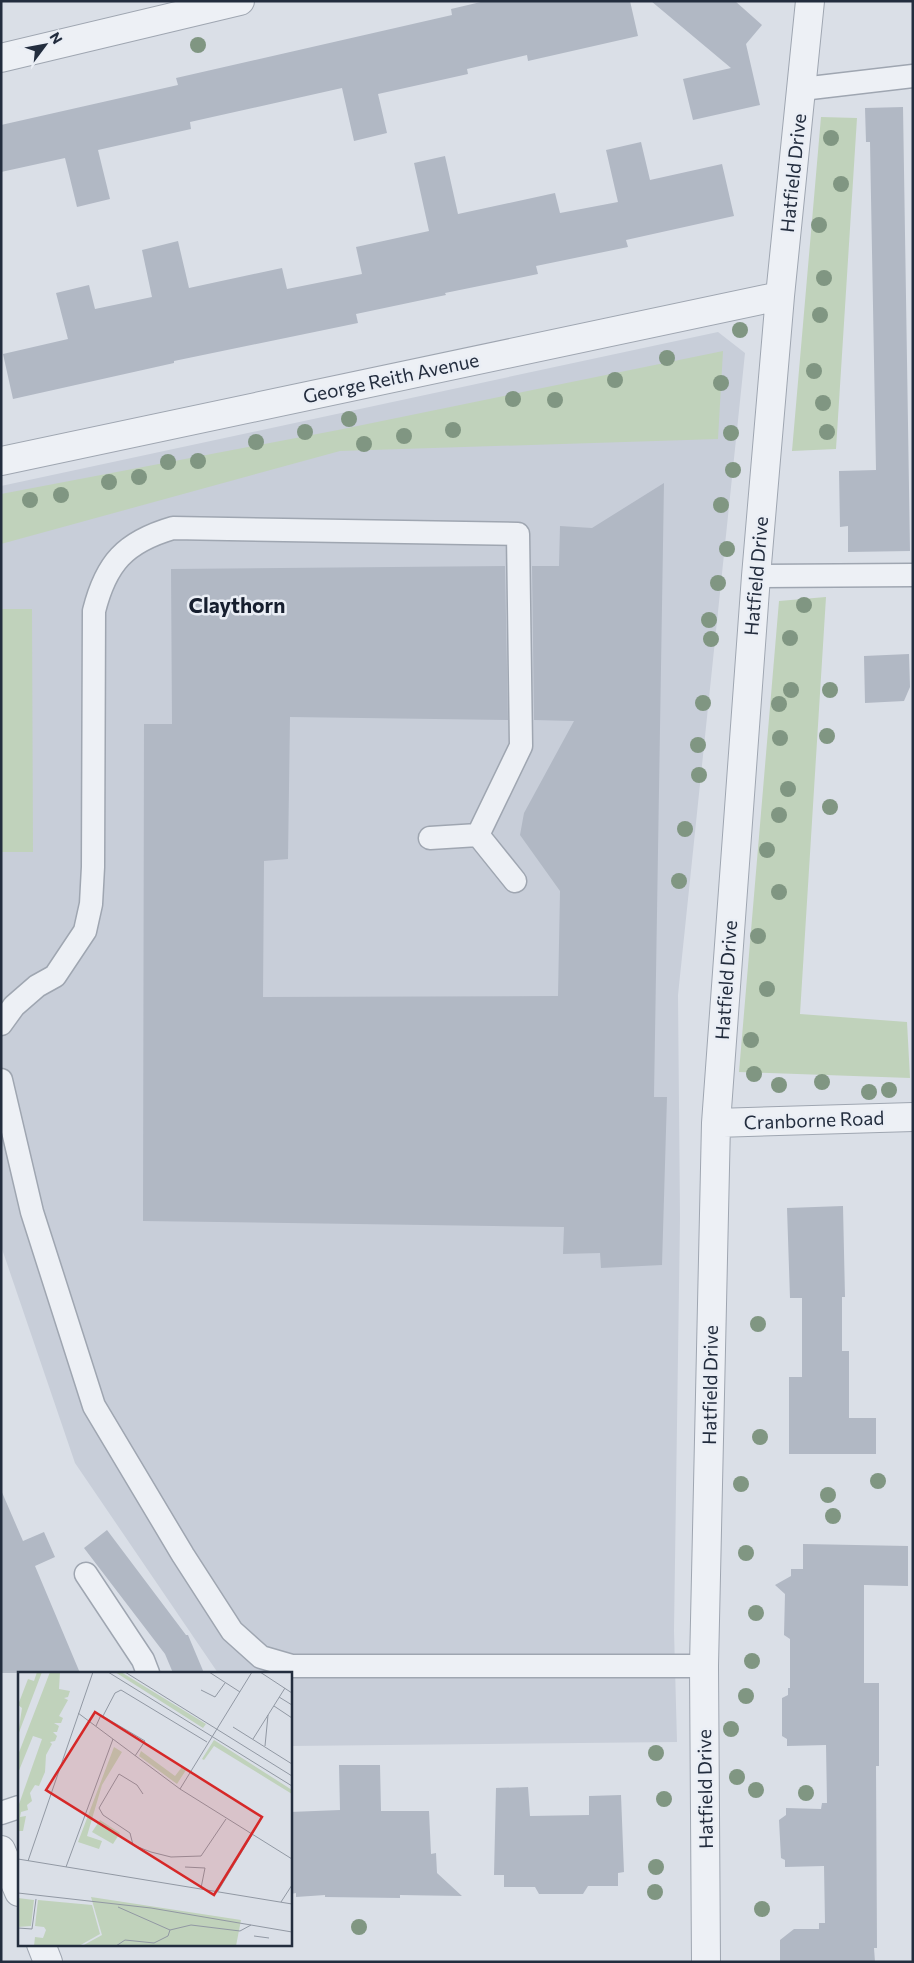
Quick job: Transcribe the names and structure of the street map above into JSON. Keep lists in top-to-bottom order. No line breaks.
{"streets":{"street":["Hatfield Drive","George Reith Avenue","Cranborne Road"]},"crossings":[["Hatfield Drive","George Reith Avenue"],["Hatfield Drive","Cranborne Road"]],"districts":["Claythorn"],"north":"top right"}
